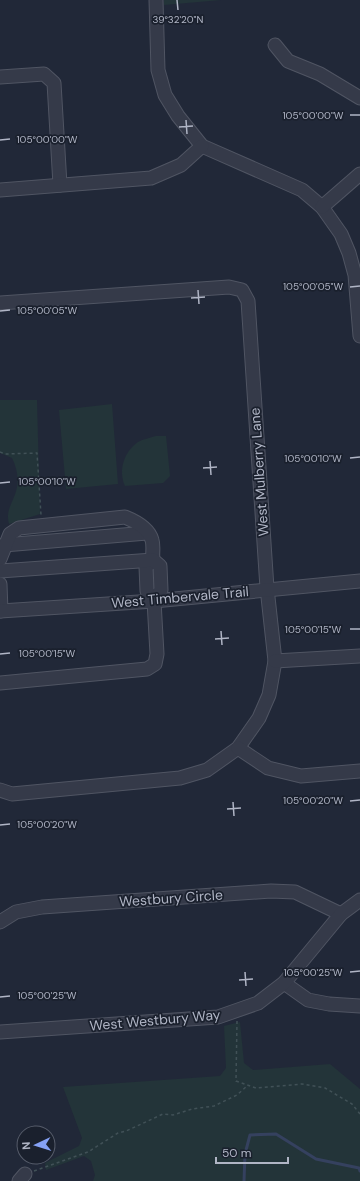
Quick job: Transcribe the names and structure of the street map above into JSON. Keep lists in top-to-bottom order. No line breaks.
{"streets":{"street":["West Mulberry Lane","West Timbervale Trail","Westbury Circle","West Westbury Way"]},"crossings":[["West Mulberry Lane","West Timbervale Trail"],["Westbury Circle","West Westbury Way"]],"scale_bar":"50 m","north":"left","coordinates":["39°32'20\"N","105°00'00\"W","105°00'05\"W","105°00'10\"W","105°00'15\"W","105°00'20\"W","105°00'25\"W"]}
